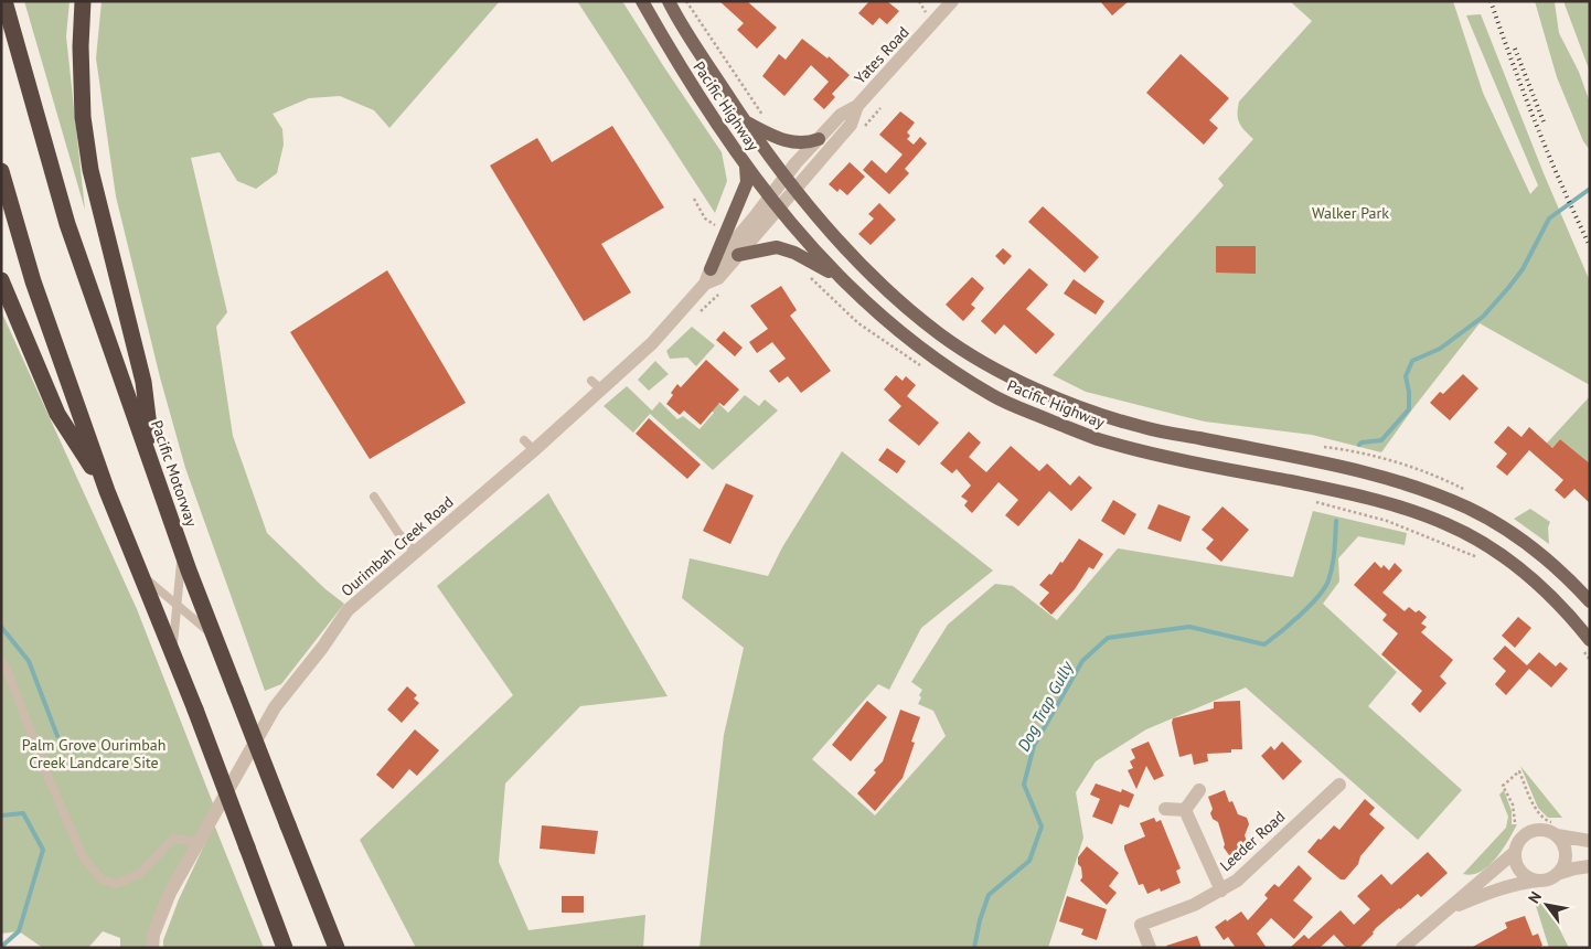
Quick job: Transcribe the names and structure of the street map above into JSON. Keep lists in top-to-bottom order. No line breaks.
{"streets":{"highway":["Pacific Motorway"],"main road":["Pacific Highway"],"street":["Yates Road","Ourimbah Creek Road","Leeder Road"]},"crossings":[["Yates Road","Pacific Highway"],["Yates Road","Ourimbah Creek Road"],["Pacific Highway","Ourimbah Creek Road"]],"water":["Dog Trap Gully"],"parks":["Walker Park","Palm Grove Ourimbah Creek Landcare Site"],"north":"top left"}
